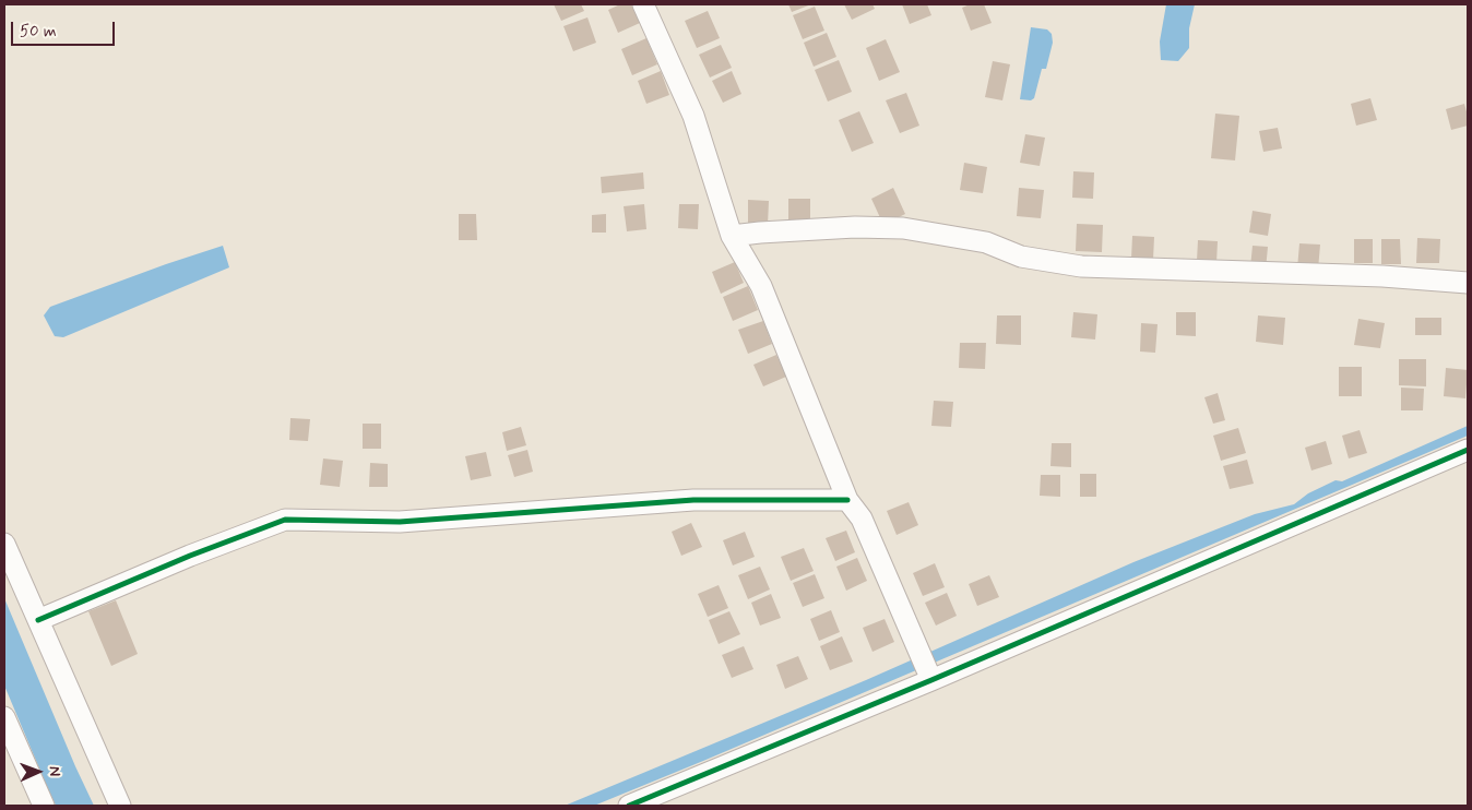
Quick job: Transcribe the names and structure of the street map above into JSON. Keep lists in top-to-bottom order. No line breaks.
{"scale_bar":"50 m","north":"right"}
